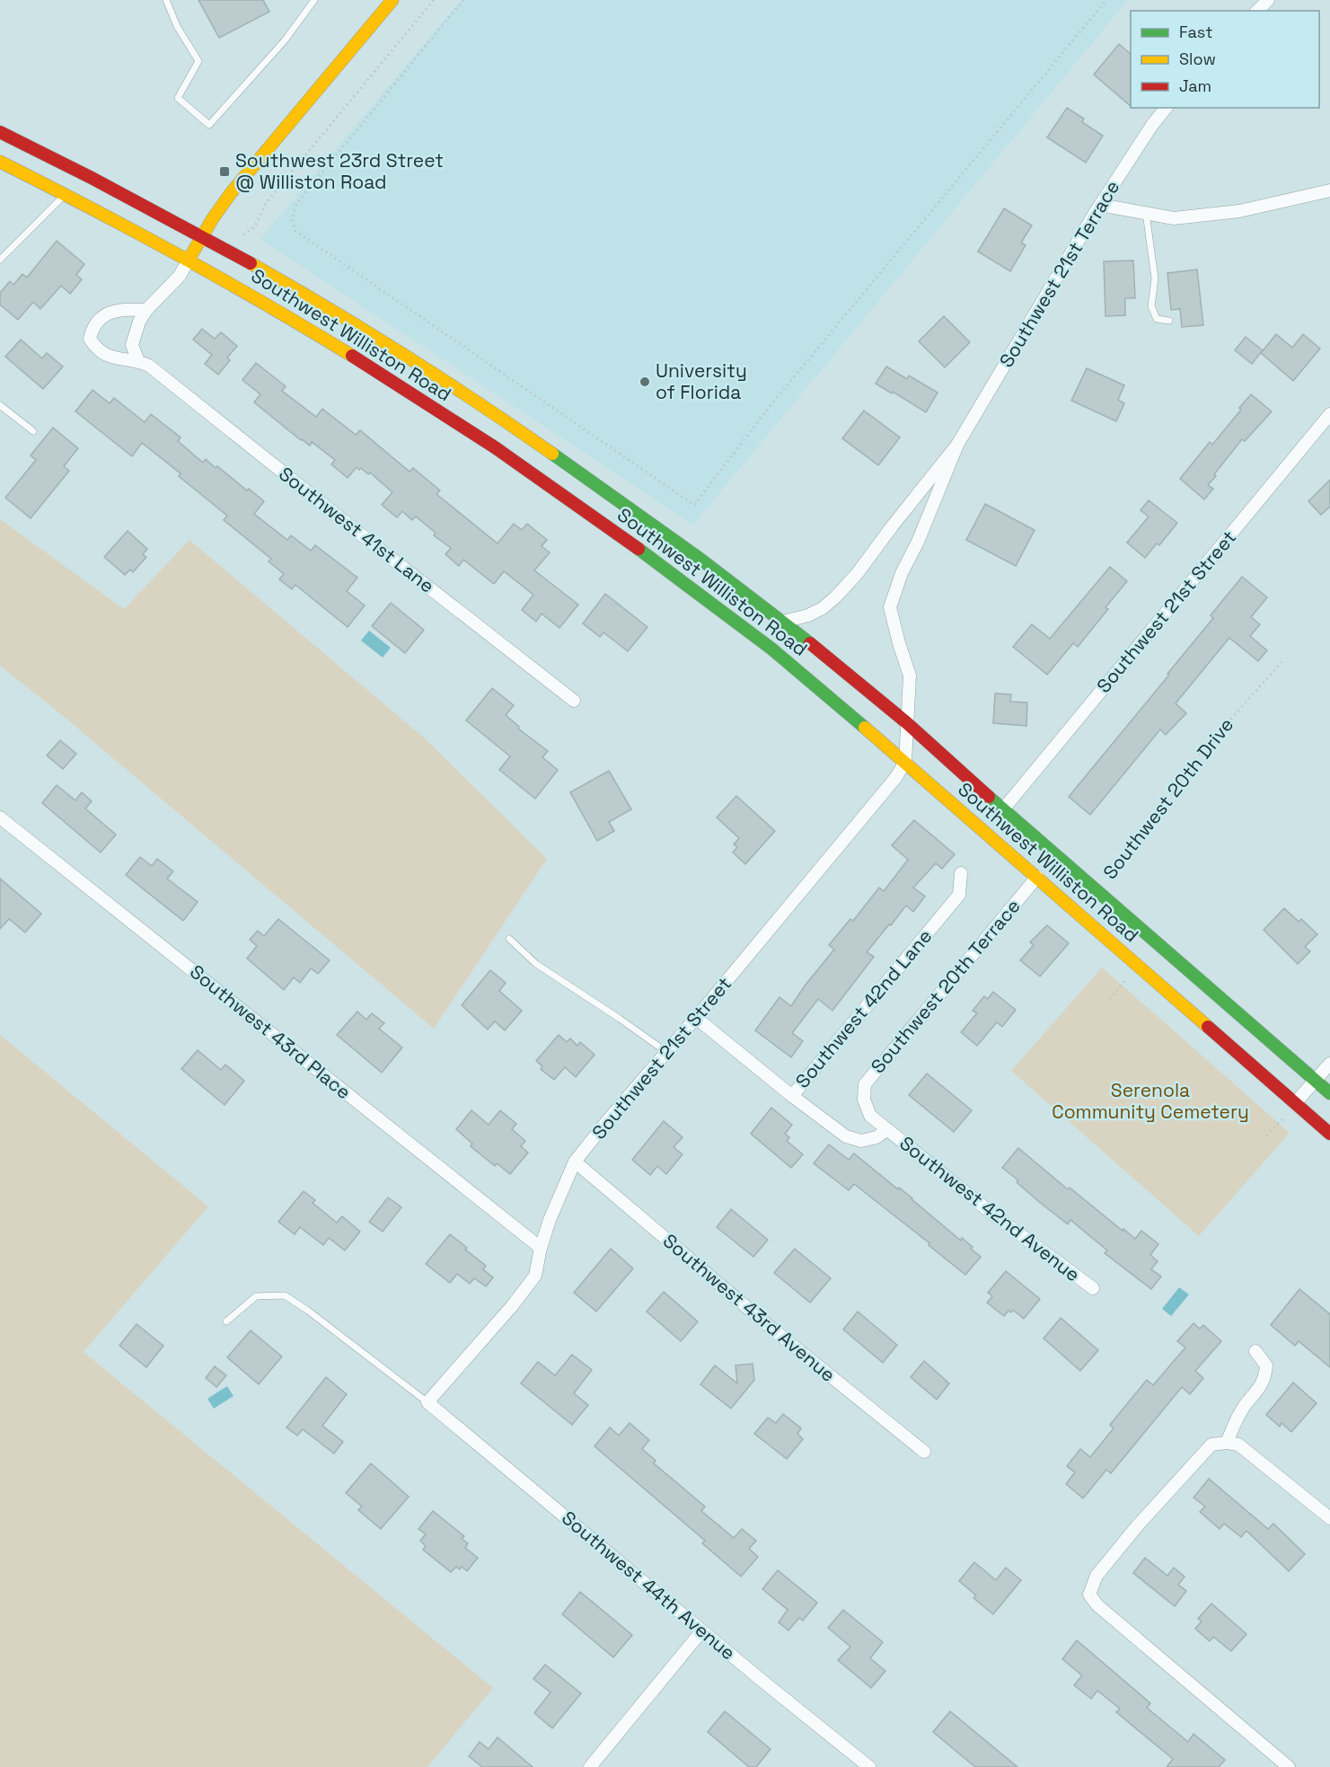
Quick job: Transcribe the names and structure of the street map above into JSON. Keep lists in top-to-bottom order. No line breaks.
{"streets":{"main road":["Southwest Williston Road"],"street":["Southwest 21st Terrace","Southwest 41st Lane","Southwest 21st Street","Southwest 20th Terrace","Southwest 42nd Lane","Southwest 43rd Place","Southwest 42nd Avenue","Southwest 43rd Avenue","Southwest 44th Avenue"],"path":["Southwest 20th Drive"]},"crossings":[["Southwest 21st Terrace","Southwest Williston Road"],["Southwest Williston Road","Southwest 21st Street"],["Southwest Williston Road","Southwest 20th Drive"],["Southwest Williston Road","Southwest 20th Terrace"],["Southwest 21st Street","Southwest 42nd Lane"],["Southwest 21st Street","Southwest 43rd Place"],["Southwest 21st Street","Southwest 43rd Avenue"],["Southwest 21st Street","Southwest 44th Avenue"],["Southwest 20th Terrace","Southwest 42nd Avenue"],["Southwest 42nd Lane","Southwest 42nd Avenue"]],"parks":["Serenola Community Cemetery"],"places":{"transit":["Southwest 23rd Street @ Williston Road"],"other":["University of Florida"]},"legend":["Fast","Slow","Jam"]}
